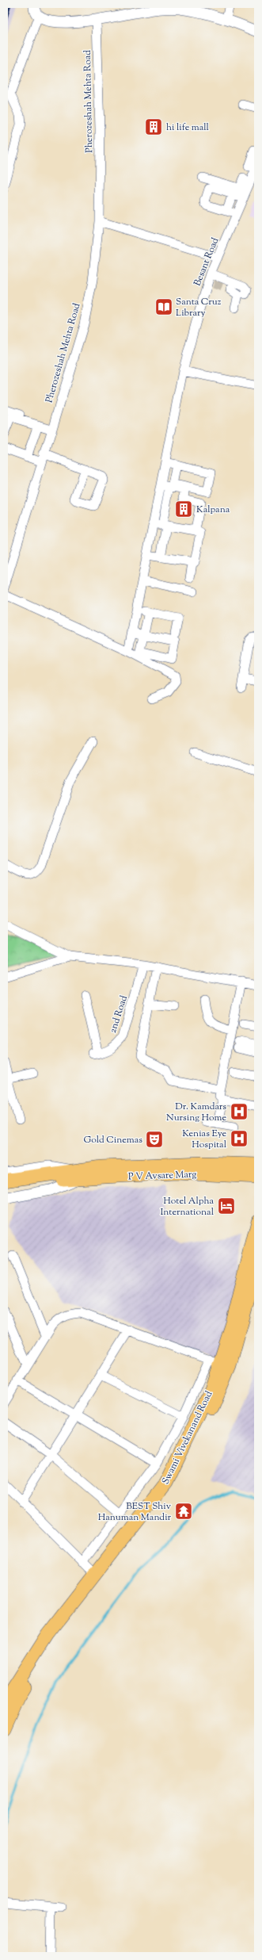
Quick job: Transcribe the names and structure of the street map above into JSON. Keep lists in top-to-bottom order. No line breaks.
{"streets":{"main road":["P V Avsare Marg","Swami Vivekanand Road"],"street":["Pherozeshah Mehta Road","Besant Road","2nd Road"]},"places":{"building":["hi life mall","Kalpana"],"library":["Santa Cruz Library"],"hospital":["Dr. Kamdars Nursing Home","Kenias Eye Hospital"],"theatre":["Gold Cinemas"],"hotel":["Hotel Alpha International"],"temple":["BEST Shiv Hanuman Mandir"]}}
